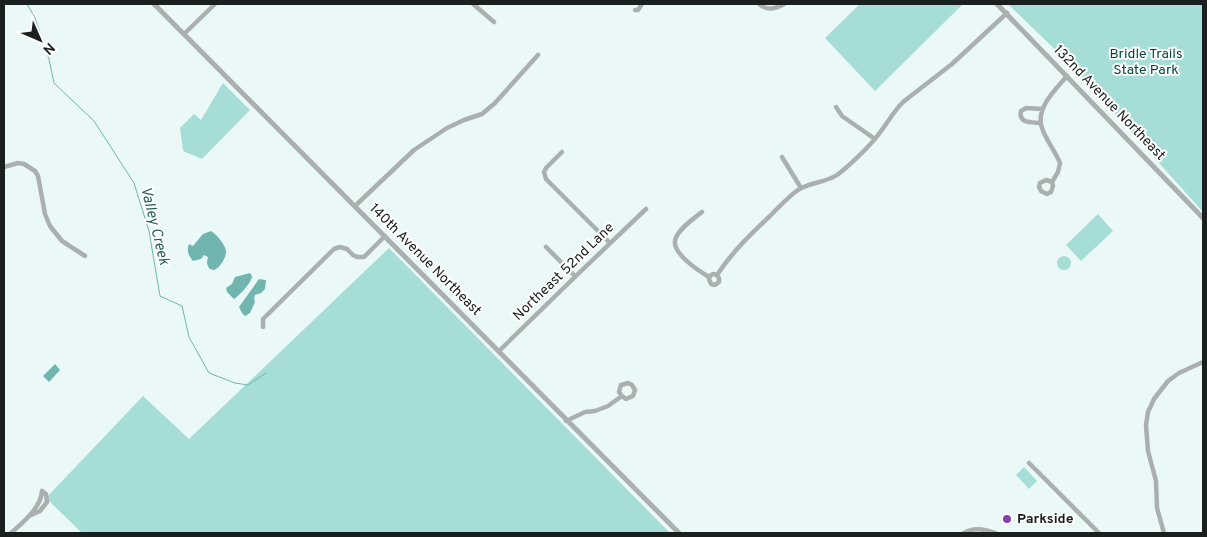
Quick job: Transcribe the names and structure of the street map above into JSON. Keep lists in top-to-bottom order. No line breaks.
{"streets":{"street":["132nd Avenue Northeast","140th Avenue Northeast","Northeast 52nd Lane"]},"crossings":[["140th Avenue Northeast","Northeast 52nd Lane"]],"water":["Valley Creek"],"parks":["Bridle Trails State Park"],"places":["Parkside"],"north":"bottom right"}
